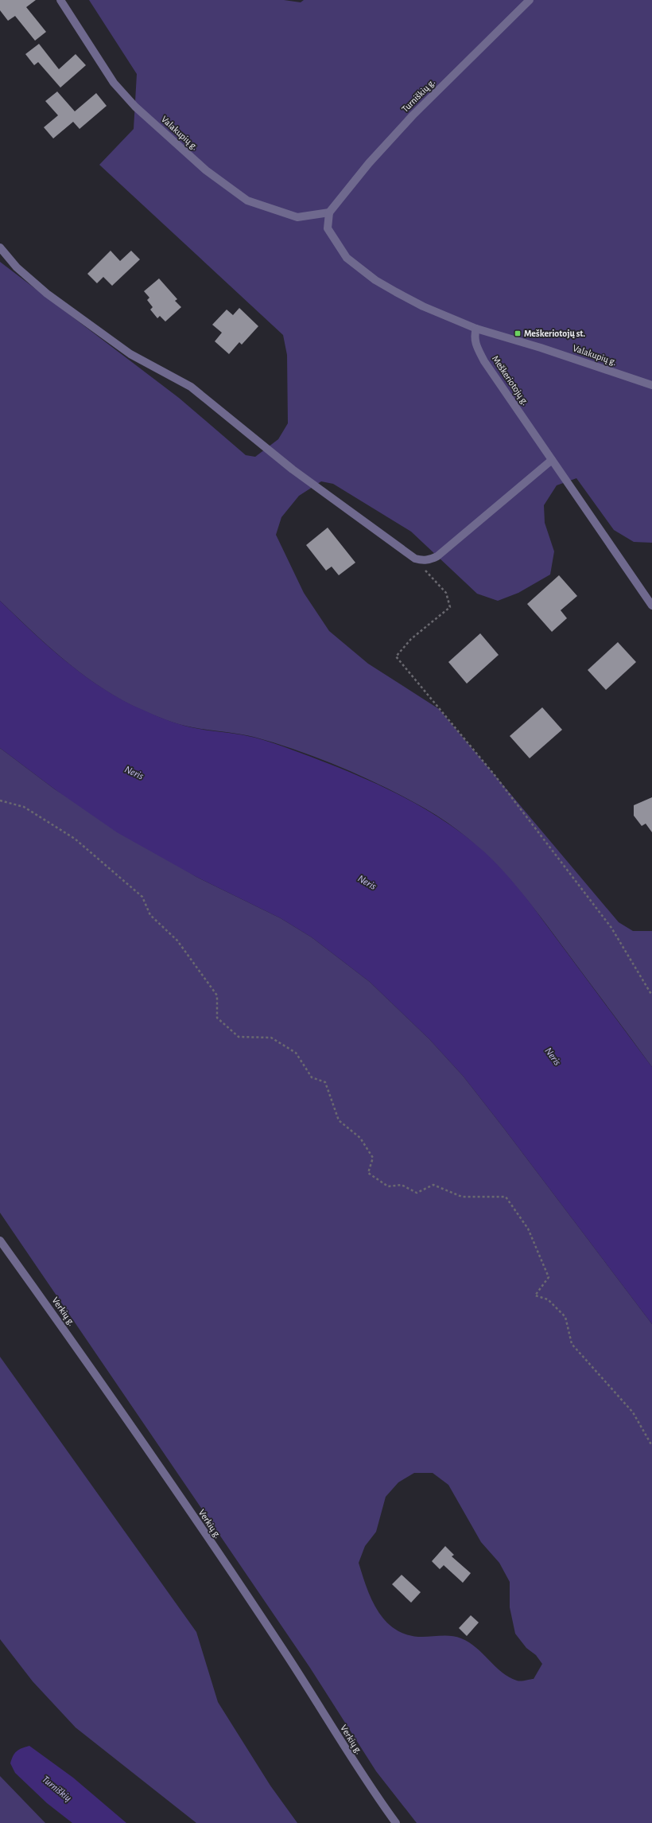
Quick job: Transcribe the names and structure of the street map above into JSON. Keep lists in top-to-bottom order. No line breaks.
{"streets":{"street":["Turniškių g.","Valakupių g.","Meškeriotojų g.","Verkių g."]},"crossings":[["Turniškių g.","Valakupių g."],["Valakupių g.","Meškeriotojų g."]],"water":["Neris","Turniškių"],"places":{"transit":["Meškeriotojų st."]}}
